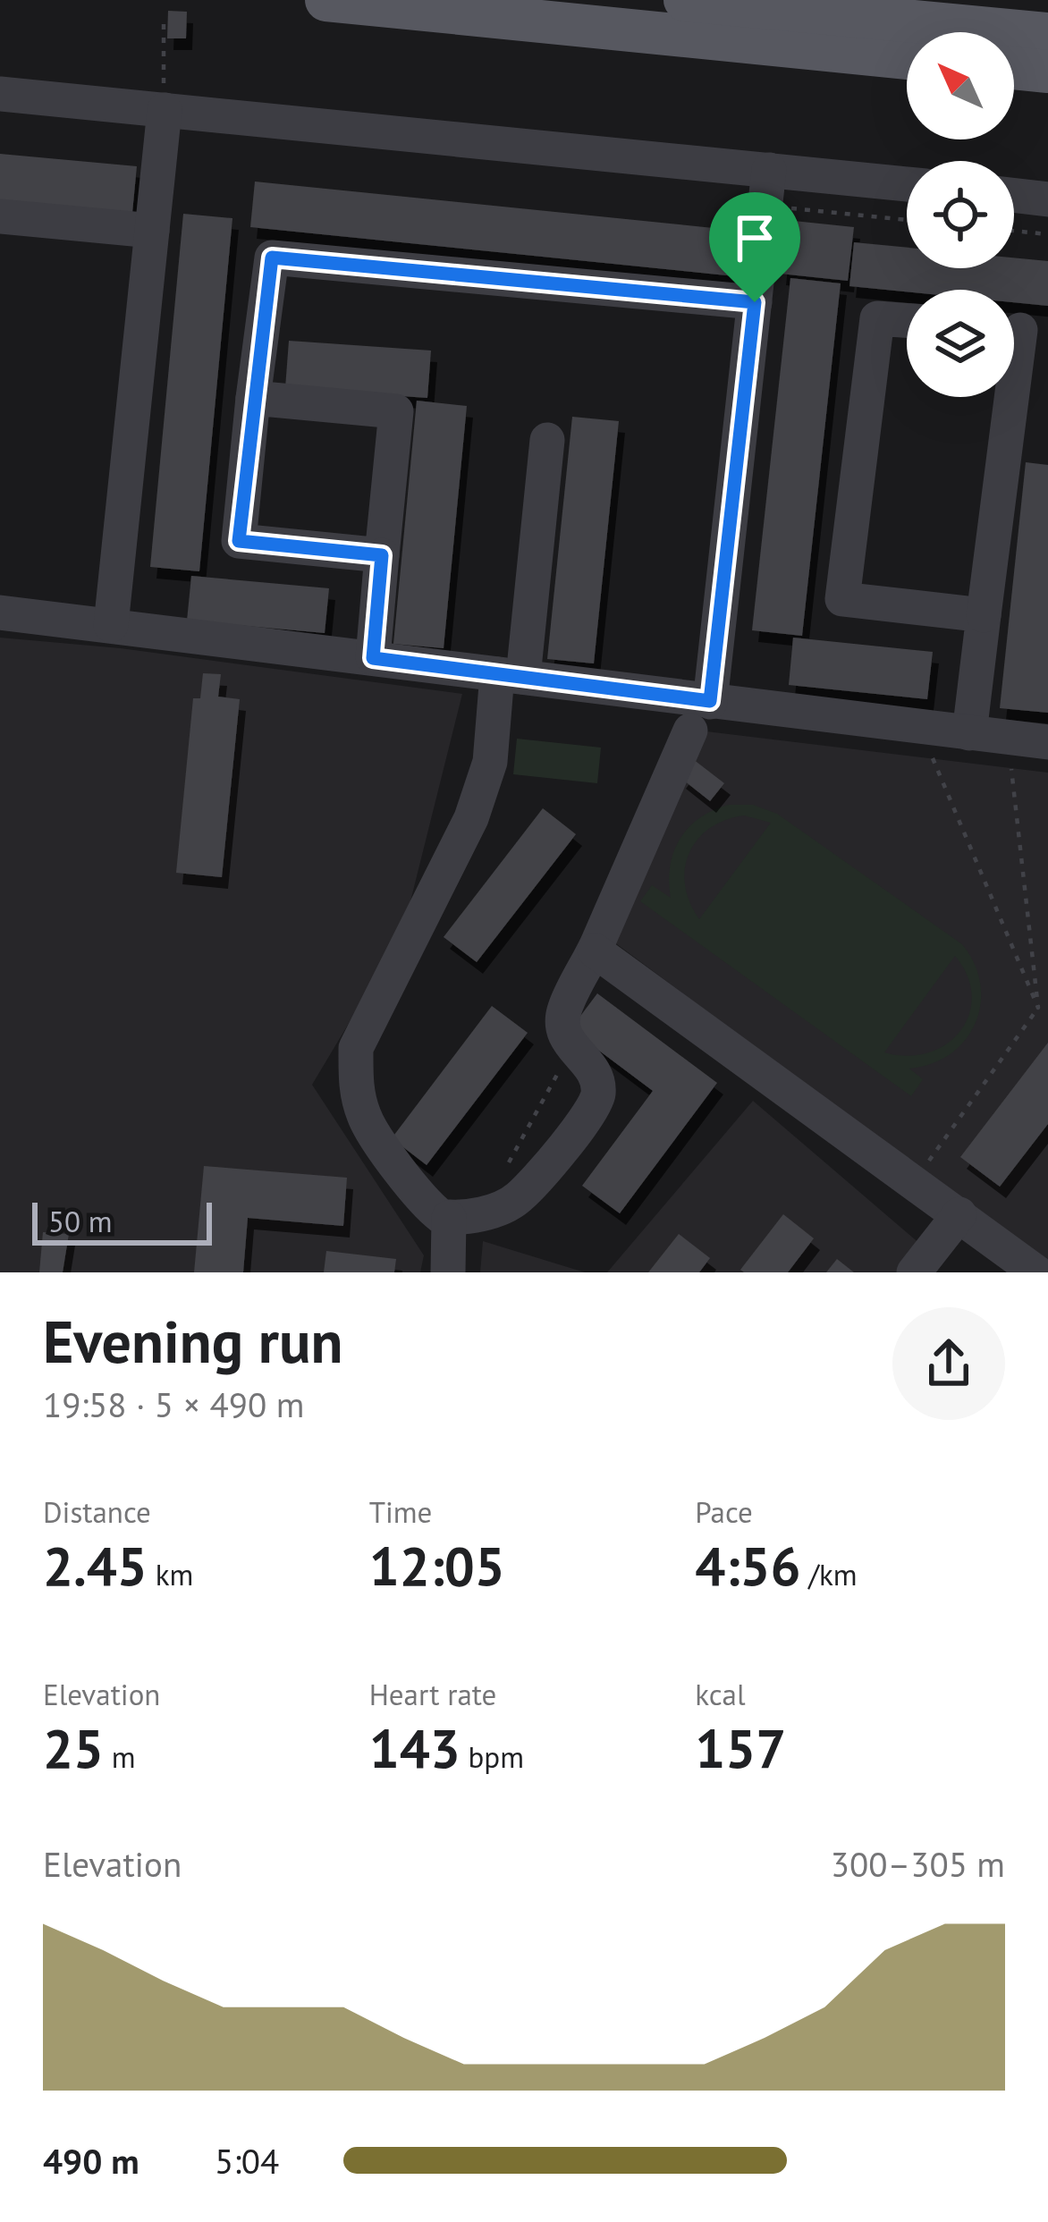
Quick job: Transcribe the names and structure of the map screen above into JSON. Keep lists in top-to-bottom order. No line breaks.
{"scale_bar":"50 m","north":"top left","page":{"scale":"50 m","heading":["Evening run","19:58 · 5 × 490 m"],"stats":[["Distance","2.45 km"],["Time","12:05"],["Pace","4:56 /km"],["Elevation","25 m"],["Heart rate","143 bpm"],["kcal","157"]],"chart":["Elevation","300–305 m"],"list":[{"name":"490 m","note":"5:04"}]}}
